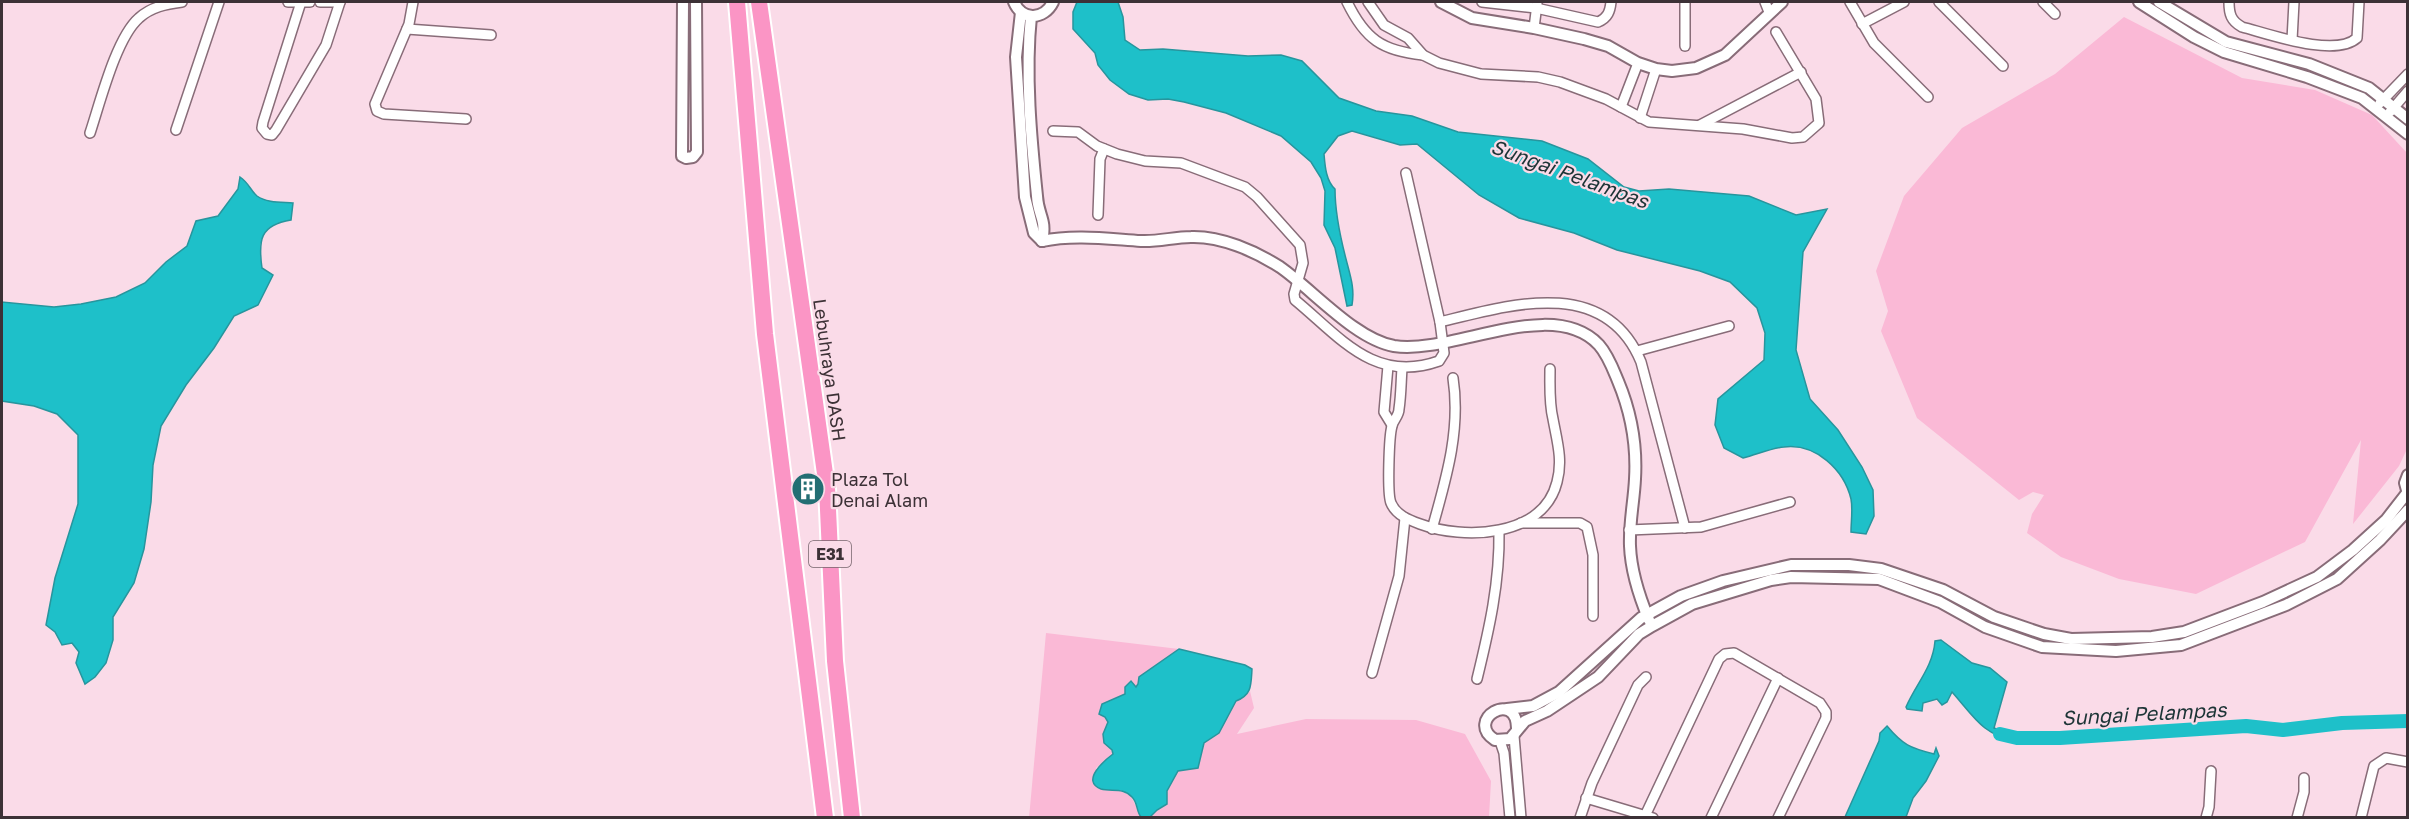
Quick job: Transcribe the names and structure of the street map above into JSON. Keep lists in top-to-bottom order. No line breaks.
{"streets":{"highway":["Lebuhraya DASH","E31"]},"water":["Sungai Pelampas"],"places":{"building":["Plaza Tol Denai Alam"]}}
